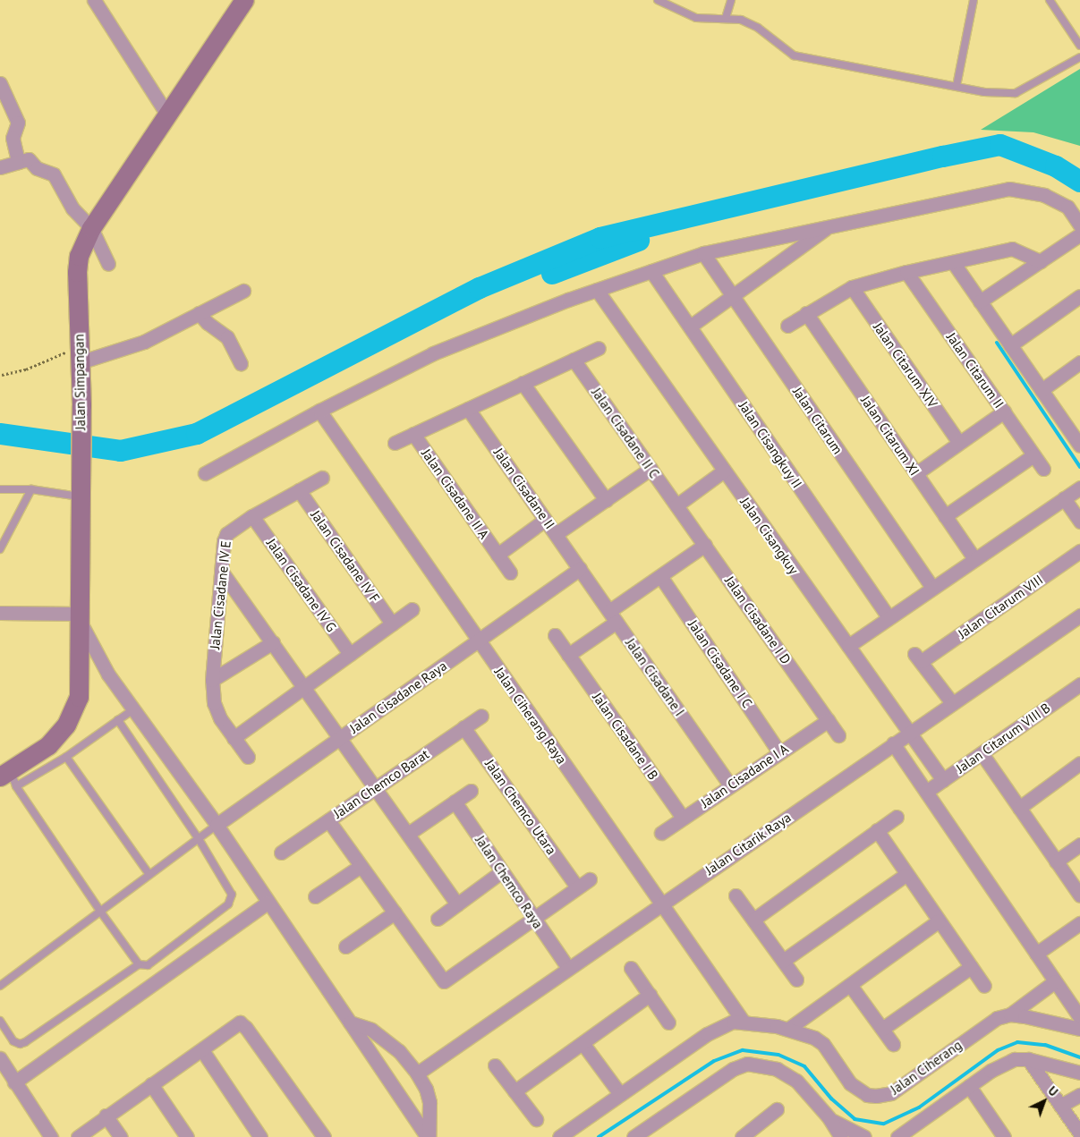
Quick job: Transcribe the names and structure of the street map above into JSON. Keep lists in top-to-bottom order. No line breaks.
{"streets":{"street":["Jalan Citarum XIV","Jalan Citarum II","Jalan Simpangan","Jalan Citarum","Jalan Cisadane II C","Jalan Citarum XI","Jalan Cisangkuy II","Jalan Cisadane II","Jalan Cisadane II A","Jalan Cisangkuy","Jalan Cisadane IV F","Jalan Cisadane IV G","Jalan Cisadane IV E","Jalan Citarum VIII","Jalan Cisadane I D","Jalan Cisadane I C","Jalan Cisadane I","Jalan Cisadane Raya","Jalan Ciherang Raya","Jalan Cisadane I B","Jalan Citarum VIII B","Jalan Cisadane I A","Jalan Chemco Barat","Jalan Chemco Utara","Jalan Citarik Raya","Jalan Chemco Raya","Jalan Ciherang"]},"crossings":[["Jalan Cisadane II C","Jalan Cisadane I D"],["Jalan Cisadane II","Jalan Cisadane II A"],["Jalan Cisadane II","Jalan Cisadane I"],["Jalan Cisadane II","Jalan Cisadane Raya"],["Jalan Cisangkuy","Jalan Citarum VIII B"],["Jalan Cisangkuy","Jalan Citarik Raya"],["Jalan Cisadane IV F","Jalan Cisadane IV E"],["Jalan Cisadane IV G","Jalan Cisadane IV E"],["Jalan Citarum VIII","Jalan Citarik Raya"],["Jalan Cisadane I D","Jalan Cisadane I A"],["Jalan Cisadane I C","Jalan Cisadane I A"],["Jalan Cisadane I","Jalan Cisadane Raya"],["Jalan Cisadane I","Jalan Cisadane I A"],["Jalan Cisadane Raya","Jalan Ciherang Raya"],["Jalan Ciherang Raya","Jalan Citarik Raya"],["Jalan Ciherang Raya","Jalan Ciherang"],["Jalan Cisadane I B","Jalan Cisadane I A"],["Jalan Chemco Barat","Jalan Chemco Utara"]],"north":"top right"}
